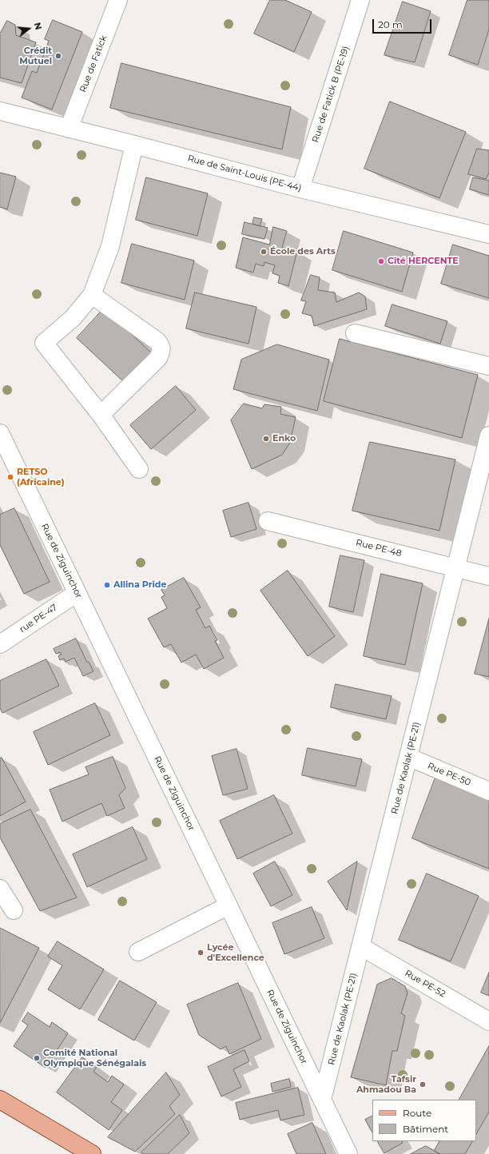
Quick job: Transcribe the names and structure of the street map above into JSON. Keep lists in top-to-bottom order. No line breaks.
{"streets":{"street":["Rue de Fatick","Rue de Fatick B (PE-19)","Rue de Saint-Louis (PE-44)","Rue PE-48","Rue de Ziguinchor","rue PE-47","Rue de Kaolak (PE-21)","Rue PE-50","Rue PE-52"]},"crossings":[["Rue de Fatick","Rue de Saint-Louis (PE-44)"],["Rue de Fatick B (PE-19)","Rue de Saint-Louis (PE-44)"],["Rue PE-48","Rue de Kaolak (PE-21)"],["Rue de Ziguinchor","rue PE-47"],["Rue de Ziguinchor","Rue de Kaolak (PE-21)"],["Rue de Kaolak (PE-21)","Rue PE-50"],["Rue de Kaolak (PE-21)","Rue PE-52"]],"places":["Crédit Mutuel","École des Arts","Cité HERCENTE","Enko","RETSO (Africaine)","Allina Pride","Lycée d'Excellence","Comité National Olympique Sénégalais","Tafsir Ahmadou Ba"],"legend":["Route","Bâtiment"],"scale_bar":"20 m","north":"right"}
